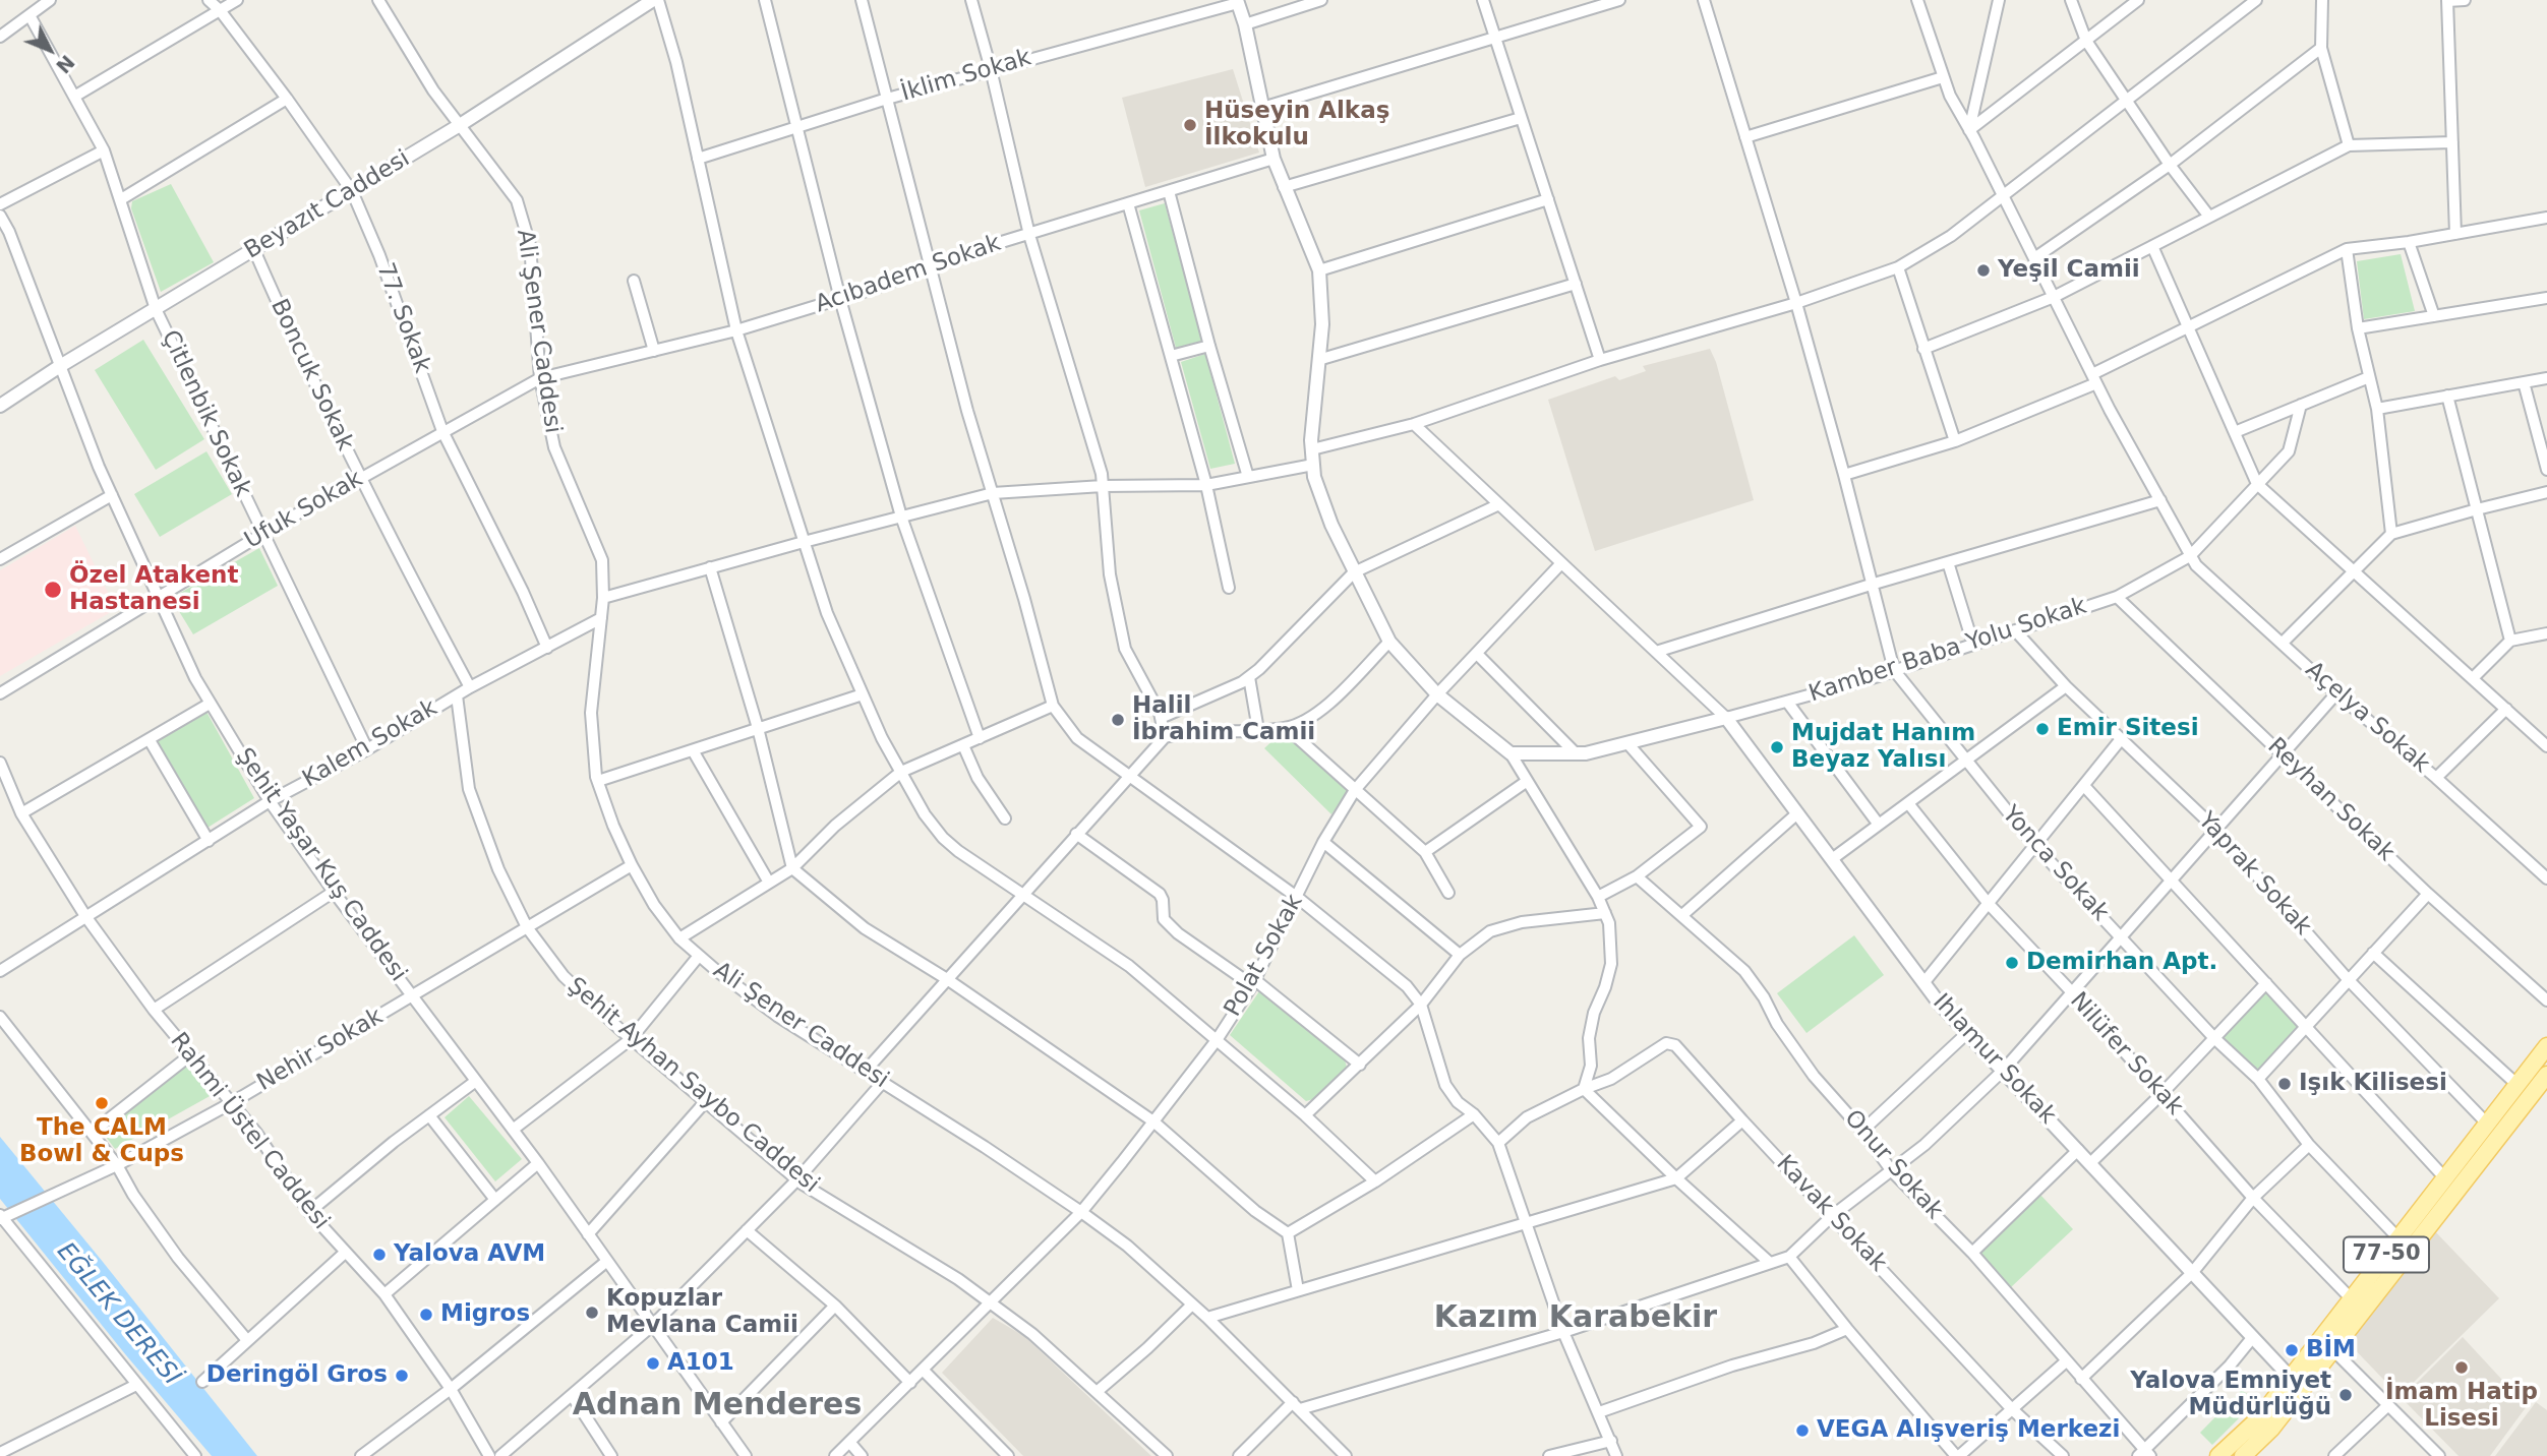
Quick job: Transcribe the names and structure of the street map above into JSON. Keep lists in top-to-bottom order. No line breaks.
{"streets":{"main road":["77-50"],"street":["İklim Sokak","Beyazıt Caddesi","Acıbadem Sokak","77. Sokak","Ali Şener Caddesi","Boncuk Sokak","Çitlenbik Sokak","Ufuk Sokak","Kamber Baba Yolu Sokak","Açelya Sokak","Kalem Sokak","Reyhan Sokak","Yonca Sokak","Şehit Yaşar Kuş Caddesi","Yaprak Sokak","Polat Sokak","Nehir Sokak","Nilüfer Sokak","Ihlamur Sokak","Şehit Ayhan Saybo Caddesi","Rahmi Üstel Caddesi","Onur Sokak","Kavak Sokak"]},"crossings":[["Beyazıt Caddesi","77. Sokak"],["Beyazıt Caddesi","Ali Şener Caddesi"],["Beyazıt Caddesi","Boncuk Sokak"],["Beyazıt Caddesi","Çitlenbik Sokak"],["Beyazıt Caddesi","Şehit Yaşar Kuş Caddesi"],["Acıbadem Sokak","Ali Şener Caddesi"],["Acıbadem Sokak","Ufuk Sokak"],["77. Sokak","Ufuk Sokak"],["77. Sokak","Kalem Sokak"],["Ali Şener Caddesi","Ufuk Sokak"],["Ali Şener Caddesi","Kalem Sokak"],["Ali Şener Caddesi","Polat Sokak"],["Ali Şener Caddesi","Nehir Sokak"],["Boncuk Sokak","Ufuk Sokak"],["Boncuk Sokak","Kalem Sokak"],["Çitlenbik Sokak","Ufuk Sokak"],["Çitlenbik Sokak","Kalem Sokak"],["Ufuk Sokak","Şehit Yaşar Kuş Caddesi"],["Kamber Baba Yolu Sokak","Açelya Sokak"],["Kamber Baba Yolu Sokak","Reyhan Sokak"],["Kamber Baba Yolu Sokak","Yonca Sokak"],["Kamber Baba Yolu Sokak","Yaprak Sokak"],["Kamber Baba Yolu Sokak","Ihlamur Sokak"],["Kalem Sokak","Şehit Yaşar Kuş Caddesi"],["Kalem Sokak","Şehit Ayhan Saybo Caddesi"],["Kalem Sokak","Rahmi Üstel Caddesi"],["Yonca Sokak","77-50"],["Şehit Yaşar Kuş Caddesi","Nehir Sokak"],["Yaprak Sokak","77-50"],["Polat Sokak","Şehit Ayhan Saybo Caddesi"],["Nehir Sokak","Şehit Ayhan Saybo Caddesi"],["Nehir Sokak","Rahmi Üstel Caddesi"],["Nilüfer Sokak","77-50"],["Ihlamur Sokak","77-50"]],"districts":["Kazım Karabekir","Adnan Menderes"],"water":["EĞLEK DERESİ"],"places":["Hüseyin Alkaş İlkokulu","Yeşil Camii","Özel Atakent Hastanesi","Halil İbrahim Camii","Emir Sitesi","Mujdat Hanım Beyaz Yalısı","Demirhan Apt.","Işık Kilisesi","The CALM Bowl & Cups","Yalova AVM","Kopuzlar Mevlana Camii","Migros","BİM","A101","İmam Hatip Lisesi","Deringöl Gros","Yalova Emniyet Müdürlüğü","VEGA Alışveriş Merkezi"],"north":"bottom right"}
